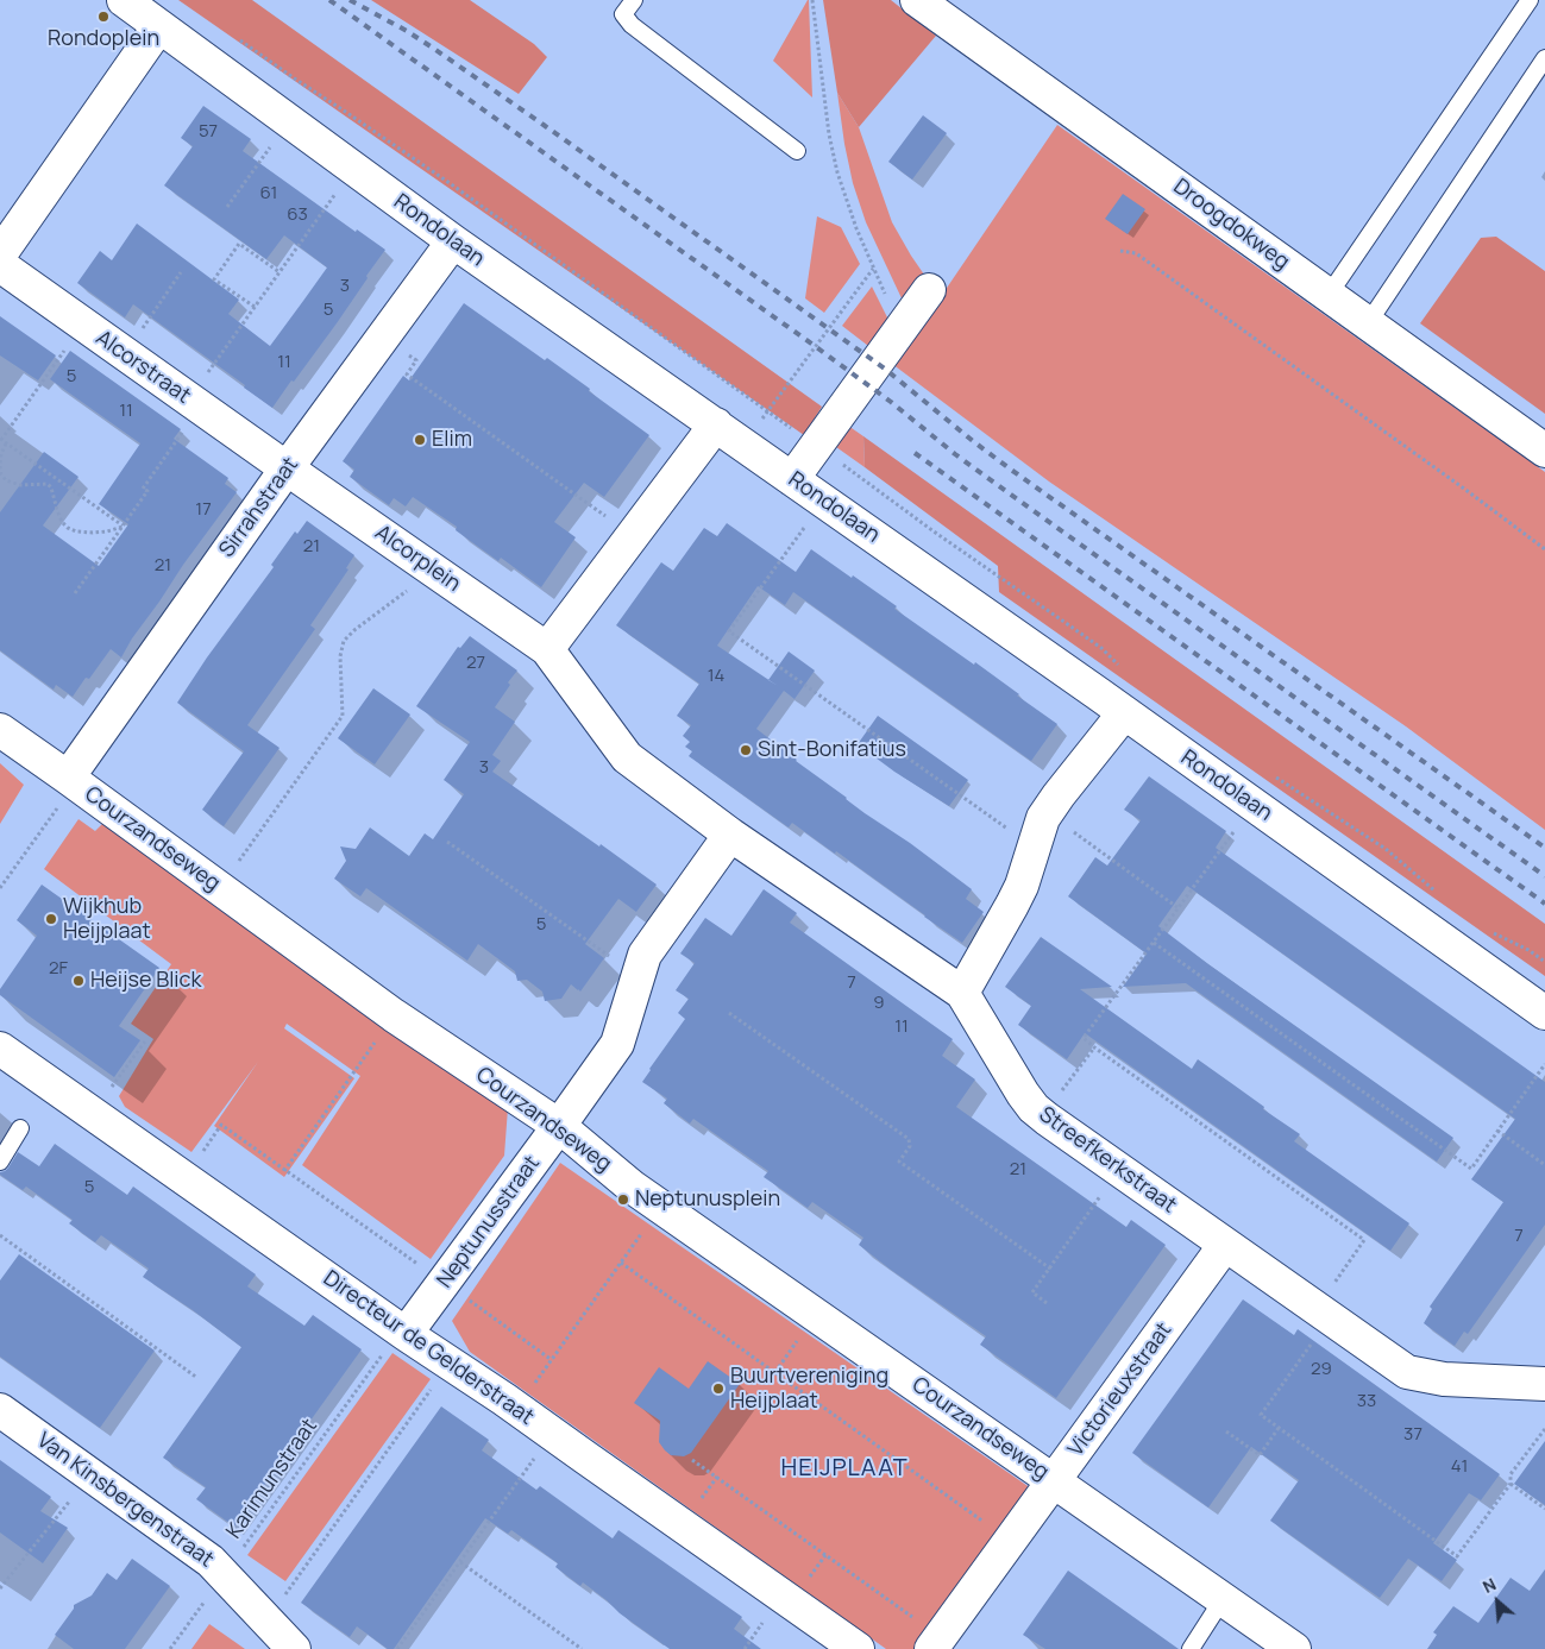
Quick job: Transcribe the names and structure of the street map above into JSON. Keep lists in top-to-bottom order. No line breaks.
{"streets":{"street":["Droogdokweg","Rondolaan","Alcorstraat","Sirrahstraat","Alcorplein","Courzandseweg","Streefkerkstraat","Neptunusstraat","Directeur de Gelderstraat","Victorieuxstraat","Van Kinsbergenstraat"],"path":["Karimunstraat"]},"crossings":[["Rondolaan","Sirrahstraat"],["Alcorstraat","Sirrahstraat"],["Alcorstraat","Alcorplein"],["Sirrahstraat","Alcorplein"],["Sirrahstraat","Courzandseweg"],["Alcorplein","Streefkerkstraat"],["Alcorplein","Neptunusstraat"],["Courzandseweg","Neptunusstraat"],["Courzandseweg","Victorieuxstraat"],["Streefkerkstraat","Neptunusstraat"],["Streefkerkstraat","Victorieuxstraat"],["Neptunusstraat","Directeur de Gelderstraat"],["Neptunusstraat","Karimunstraat"],["Directeur de Gelderstraat","Karimunstraat"],["Karimunstraat","Van Kinsbergenstraat"]],"districts":["HEIJPLAAT"],"places":["Rondoplein","Elim","Sint-Bonifatius","Wijkhub Heijplaat","Heijse Blick","Neptunusplein","Buurtvereniging Heijplaat"],"house_numbers":["57","61","63","3","5","11","5","11","17","21","21","27","14","3","5","2F","7","9","11","21","5","7","29","33","37","41"],"north":"top left"}
